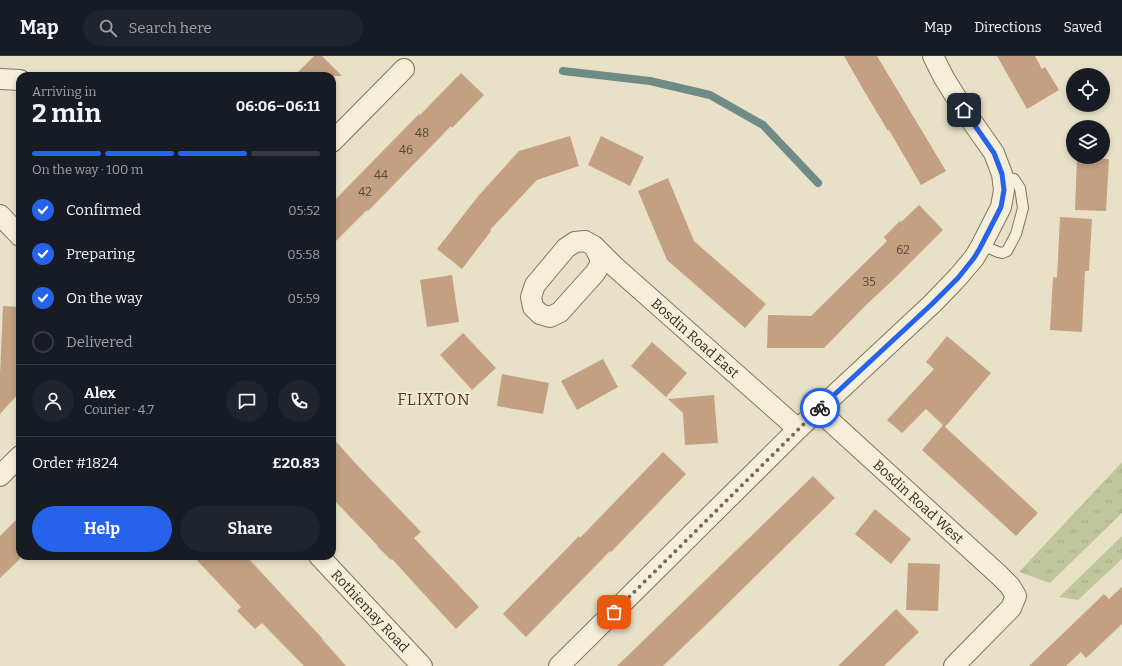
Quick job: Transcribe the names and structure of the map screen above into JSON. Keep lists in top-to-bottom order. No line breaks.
{"streets":{"street":["Bosdin Road East","Bosdin Road West","Rothiemay Road"]},"districts":["FLIXTON"],"house_numbers":["48","46","44","42","62","35"],"page":{"header":"Map","search":"Search here","nav":["Map","Directions","Saved"],"heading":["2 min","Arriving in","06:06–06:11"],"panel":["Alex","Courier · 4.7","Order #1824","£20.83"],"bar":"On the way · 100 m","list":[["Confirmed","05:52"],["Preparing","05:58"],["On the way","05:59"],"Delivered"],"buttons":["Help","Share"]}}
